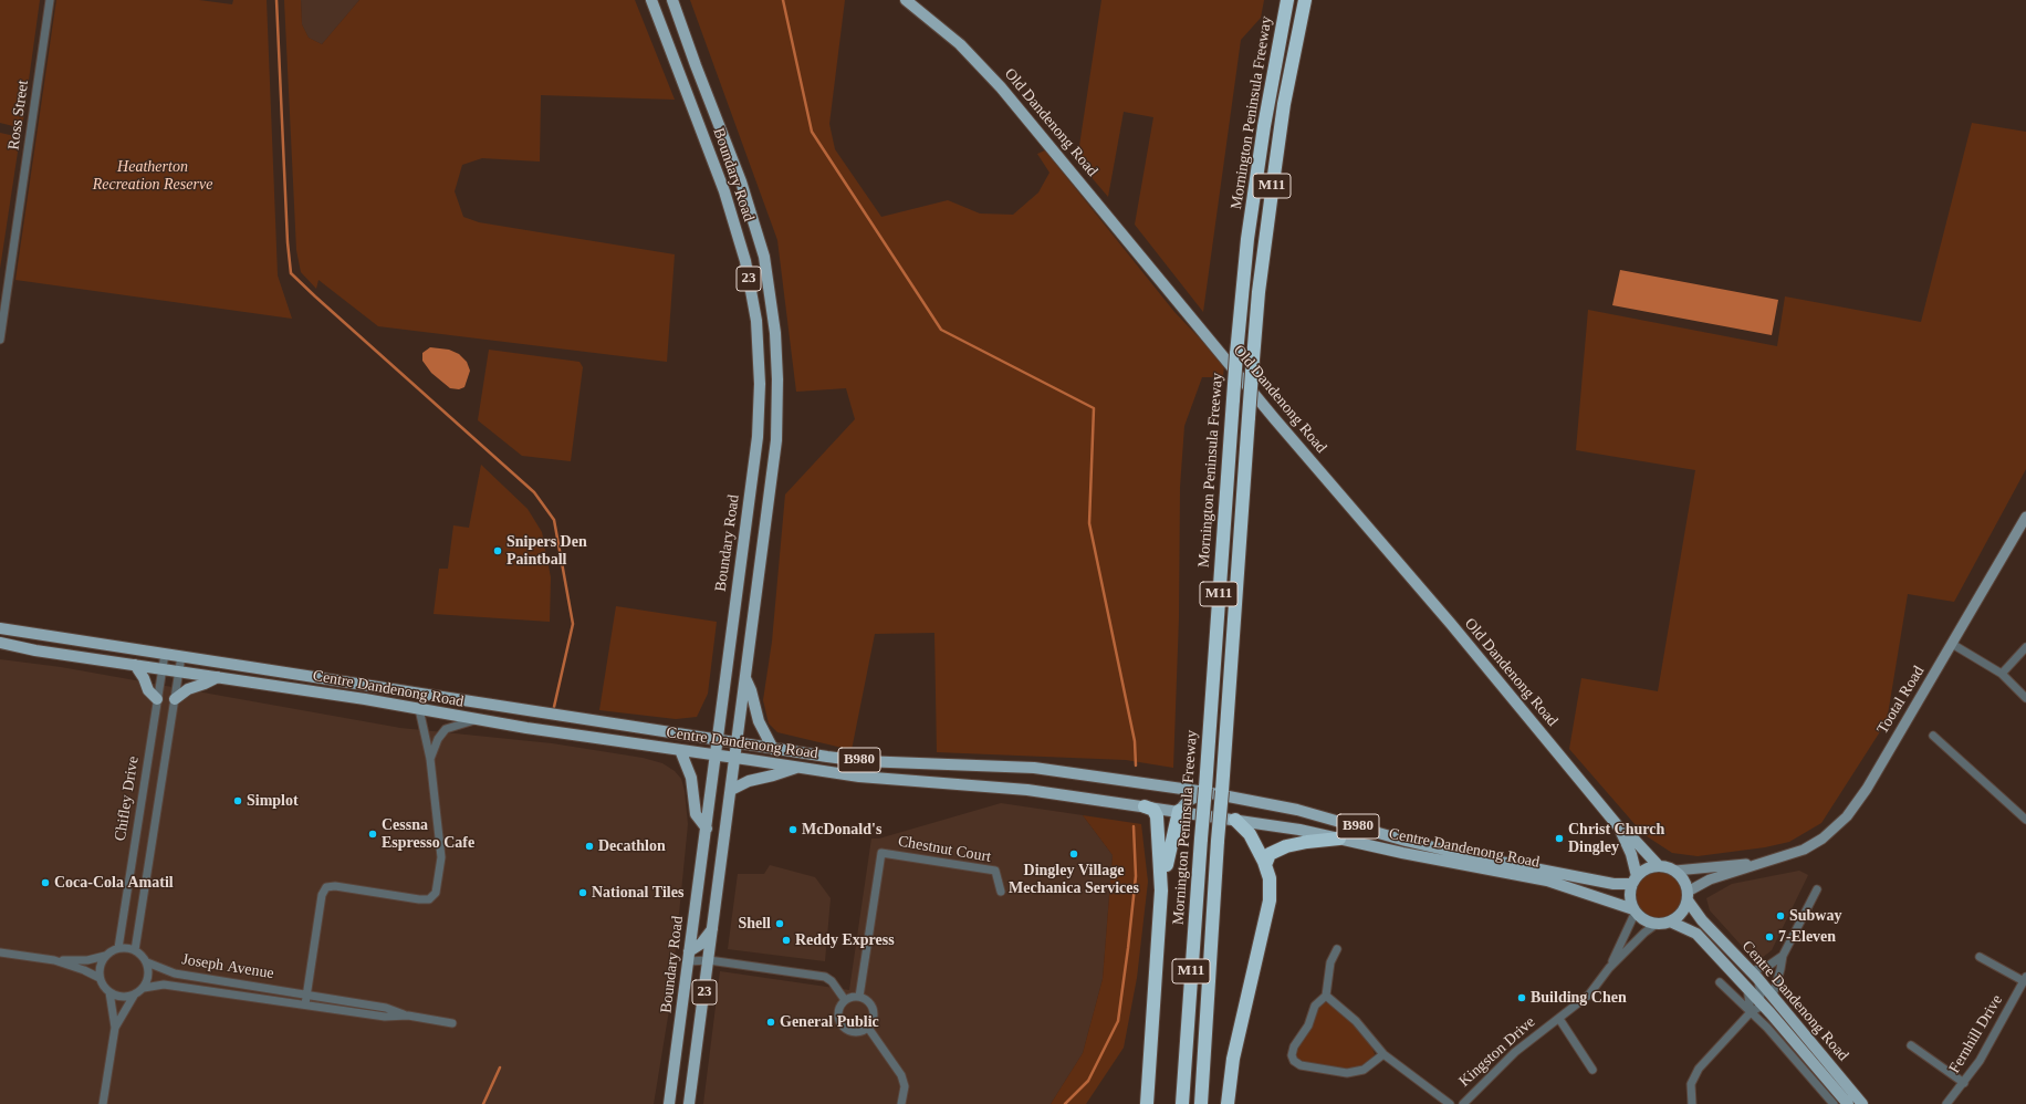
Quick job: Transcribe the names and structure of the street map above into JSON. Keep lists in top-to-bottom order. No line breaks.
{"streets":{"highway":["Mornington Peninsula Freeway","M11"],"main road":["Old Dandenong Road","Boundary Road","23","Centre Dandenong Road","Tootal Road","B980"],"street":["Ross Street","Chifley Drive","Chestnut Court","Joseph Avenue","Fernhill Drive","Kingston Drive"]},"crossings":[["Mornington Peninsula Freeway","Centre Dandenong Road"],["Old Dandenong Road","Centre Dandenong Road"],["Old Dandenong Road","Tootal Road"],["Old Dandenong Road","B980"],["Old Dandenong Road","Kingston Drive"],["Boundary Road","Centre Dandenong Road"],["Centre Dandenong Road","Tootal Road"],["Centre Dandenong Road","B980"],["Centre Dandenong Road","Chifley Drive"],["Centre Dandenong Road","Kingston Drive"],["Tootal Road","B980"],["Tootal Road","Kingston Drive"],["B980","Kingston Drive"],["Chifley Drive","Joseph Avenue"]],"parks":["Heatherton Recreation Reserve"],"places":["Snipers Den Paintball","Simplot","McDonald's","Cessna Espresso Cafe","Christ Church Dingley","Decathlon","Dingley Village Mechanica Services","Coca-Cola Amatil","National Tiles","Subway","Shell","7-Eleven","Reddy Express","Building Chen","General Public"]}
